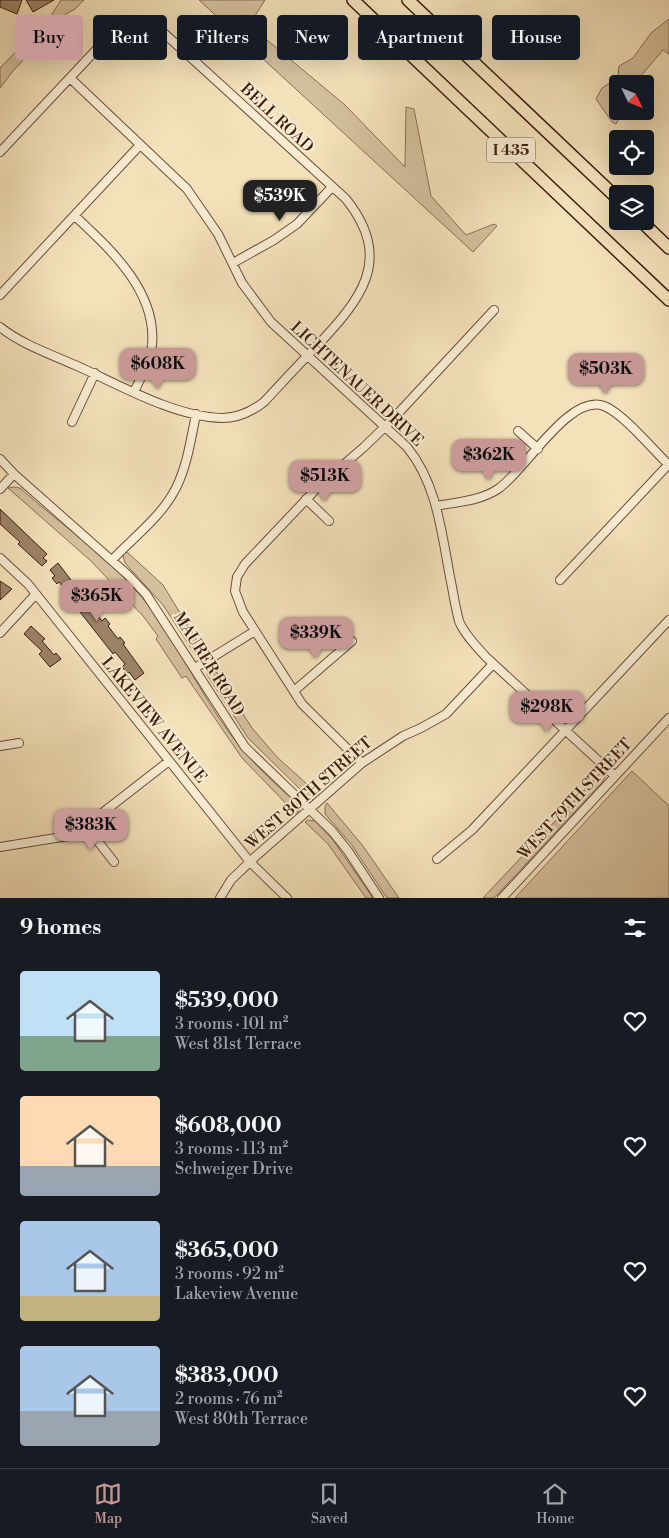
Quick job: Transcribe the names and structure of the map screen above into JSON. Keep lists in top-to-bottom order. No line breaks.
{"streets":{"highway":["I 435"],"street":["BELL ROAD","LICHTENAUER DRIVE","MAURER ROAD","LAKEVIEW AVENUE","WEST 80TH STREET","WEST 79TH STREET"]},"crossings":[["BELL ROAD","LICHTENAUER DRIVE"],["LICHTENAUER DRIVE","WEST 80TH STREET"],["LICHTENAUER DRIVE","WEST 79TH STREET"],["MAURER ROAD","WEST 80TH STREET"],["LAKEVIEW AVENUE","WEST 80TH STREET"]],"north":"bottom right","page":{"chip":["Buy","Rent","Filters","New","Apartment","House"],"price":["$539K","$608K","$503K","$362K","$513K","$365K","$339K","$298K","$383K"],"heading":"9 homes","list":[{"name":"$539,000","note":"3 rooms · 101 m² · West 81st Terrace"},{"name":"$608,000","note":"3 rooms · 113 m² · Schweiger Drive"},{"name":"$365,000","note":"3 rooms · 92 m² · Lakeview Avenue"},{"name":"$383,000","note":"2 rooms · 76 m² · West 80th Terrace"}],"tabs":["Map","Saved","Home"]}}
